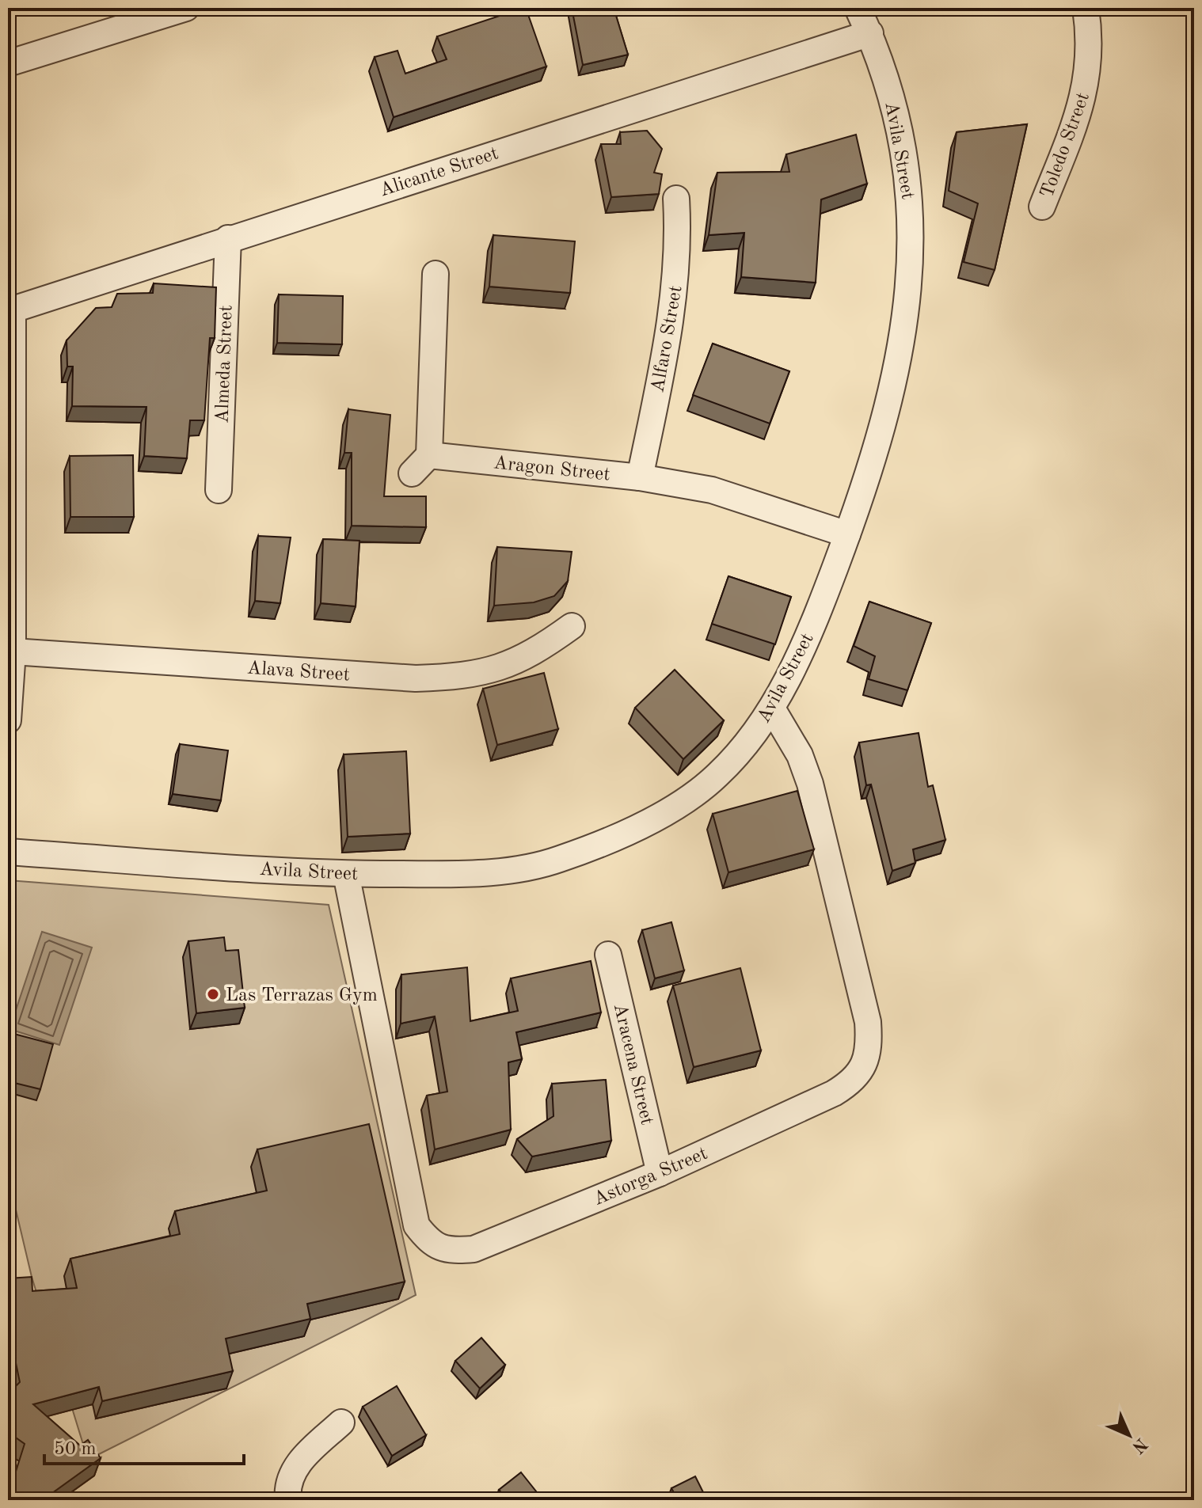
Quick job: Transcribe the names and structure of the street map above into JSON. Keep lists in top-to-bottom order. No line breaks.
{"streets":{"street":["Toledo Street","Avila Street","Alicante Street","Alfaro Street","Almeda Street","Aragon Street","Alava Street","Aracena Street","Astorga Street"]},"crossings":[["Avila Street","Alicante Street"],["Avila Street","Aragon Street"],["Avila Street","Astorga Street"],["Alicante Street","Almeda Street"],["Alfaro Street","Aragon Street"],["Aracena Street","Astorga Street"]],"places":["Las Terrazas Gym"],"scale_bar":"50 m","north":"bottom right"}
